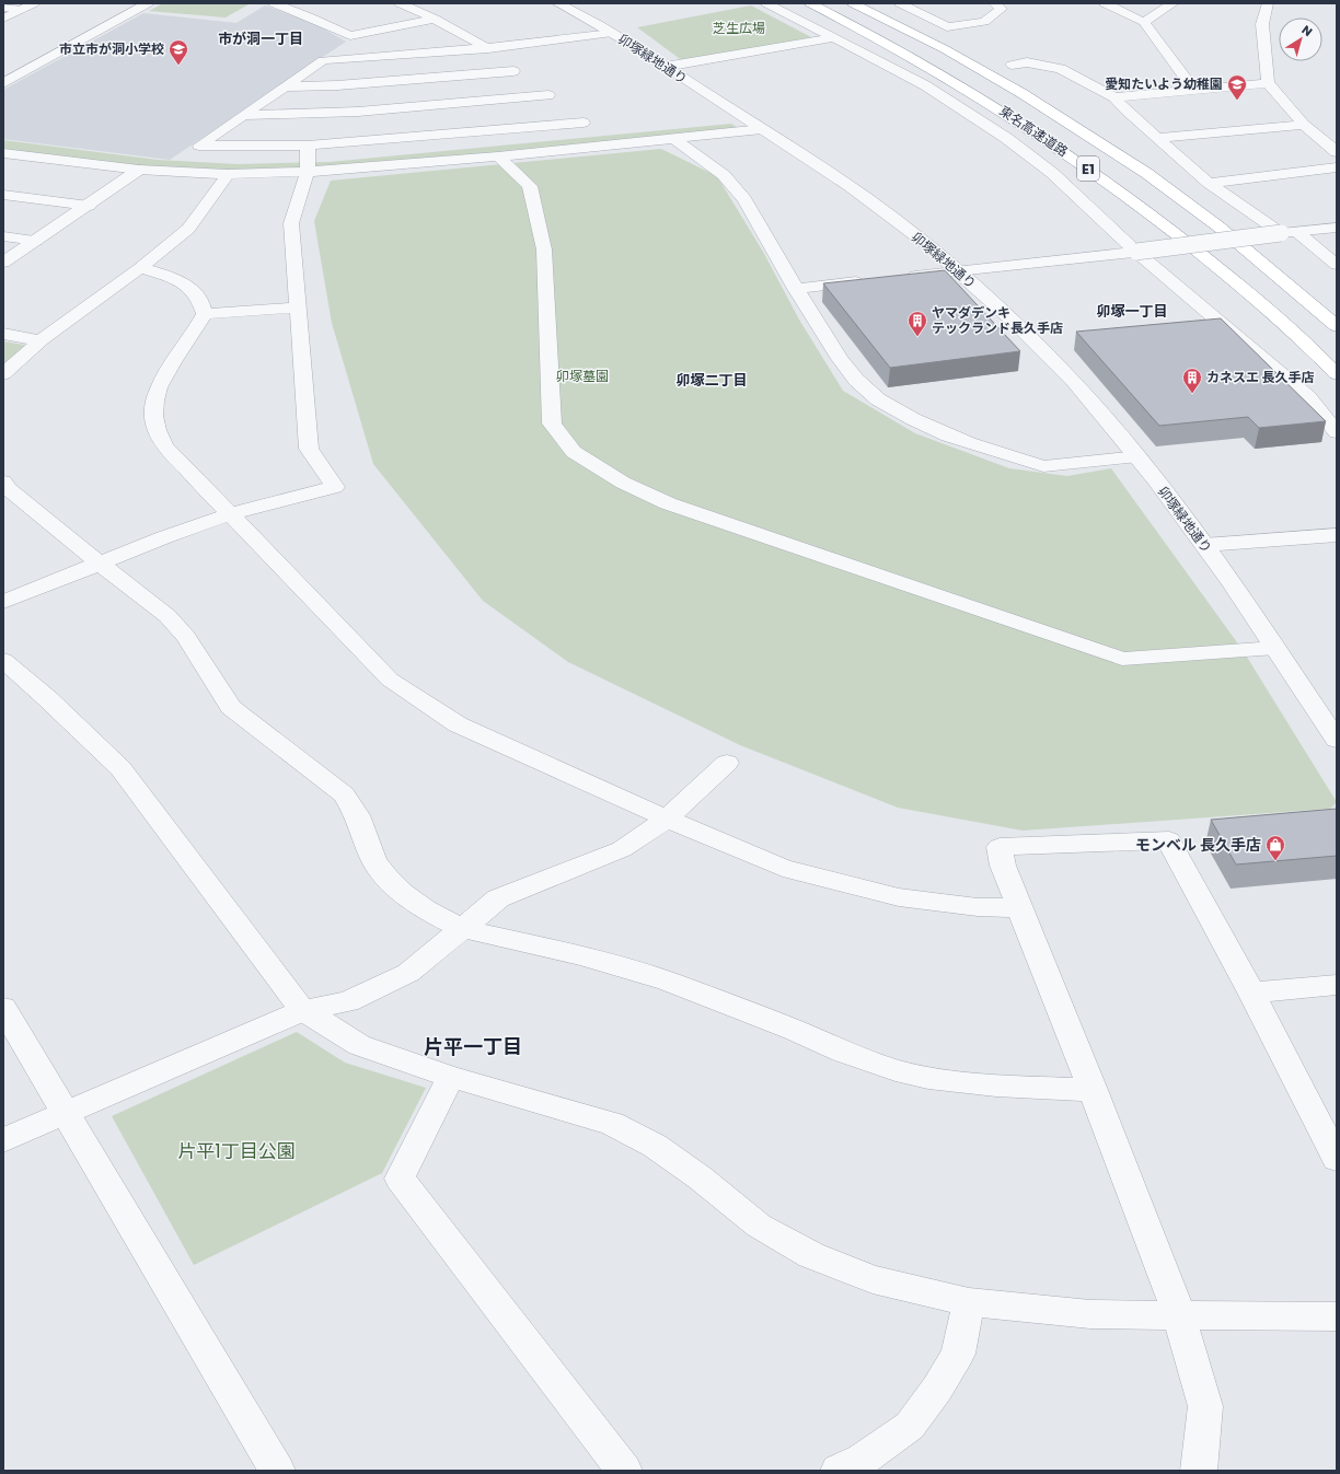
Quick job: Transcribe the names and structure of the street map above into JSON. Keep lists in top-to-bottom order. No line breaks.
{"streets":{"highway":["東名高速道路","E1"],"street":["卯塚緑地通り"]},"districts":["市が洞一丁目","卯塚一丁目","卯塚二丁目","片平一丁目"],"parks":["芝生広場","卯塚墓園","片平1丁目公園"],"places":{"school or university":["市立市が洞小学校","愛知たいよう幼稚園"],"building":["ヤマダデンキ テックランド長久手店","カネスエ 長久手店"],"shop":["モンベル 長久手店"]},"north":"top right"}
